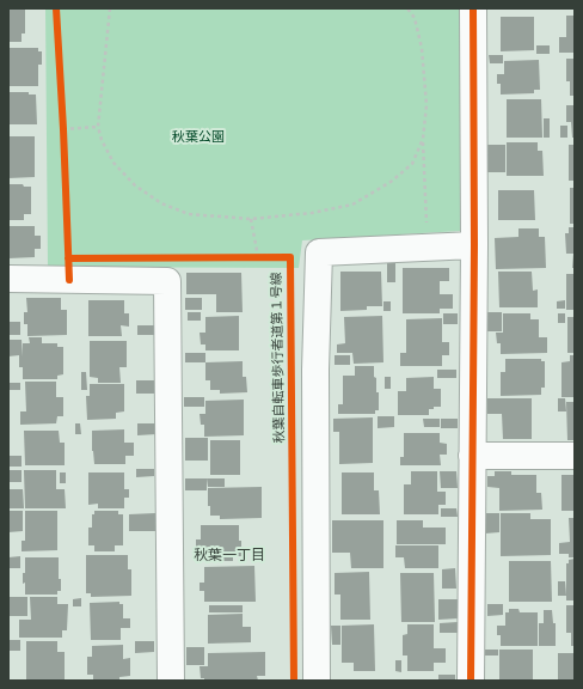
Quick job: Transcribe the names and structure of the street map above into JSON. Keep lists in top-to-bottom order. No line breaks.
{"streets":{"cycle path":["秋葉自転車歩行者道第１号線"]},"districts":["秋葉一丁目"],"parks":["秋葉公園"]}
